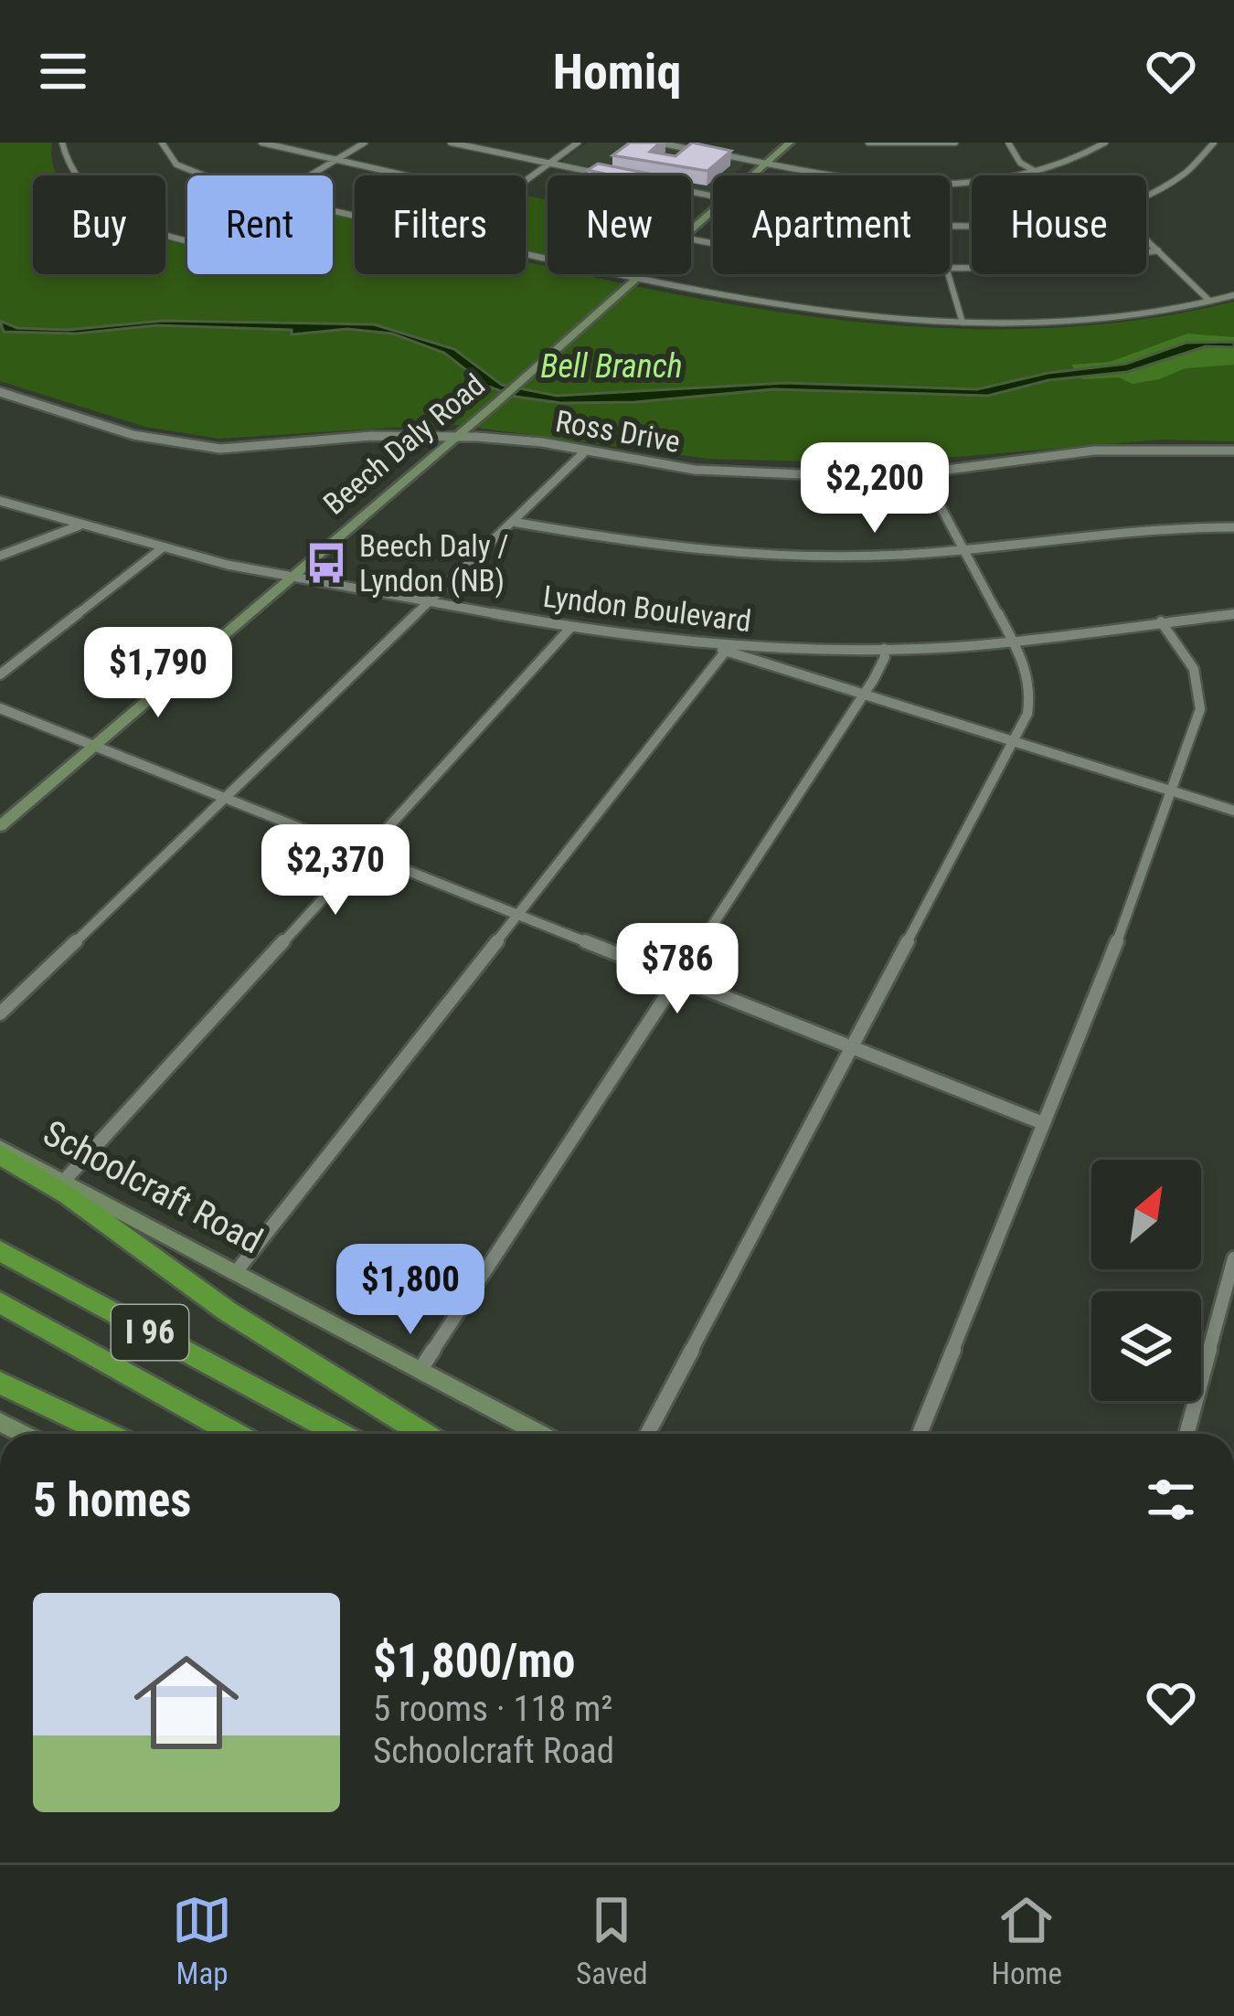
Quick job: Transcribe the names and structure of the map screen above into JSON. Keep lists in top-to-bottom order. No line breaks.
{"streets":{"highway":["I 96"],"main road":["Beech Daly Road","Schoolcraft Road"],"street":["Ross Drive","Lyndon Boulevard"]},"crossings":[["Ross Drive","Beech Daly Road"],["Beech Daly Road","Lyndon Boulevard"]],"water":["Bell Branch"],"places":{"bus stop":["Beech Daly / Lyndon (NB)"]},"north":"top right","page":{"header":"Homiq","chip":["Buy","Rent","Filters","New","Apartment","House"],"price":["$2,200","$1,790","$2,370","$786","$1,800"],"heading":"5 homes","list":[{"name":"$1,800/mo","note":"5 rooms · 118 m² · Schoolcraft Road"}],"tabs":["Map","Saved","Home"]}}
